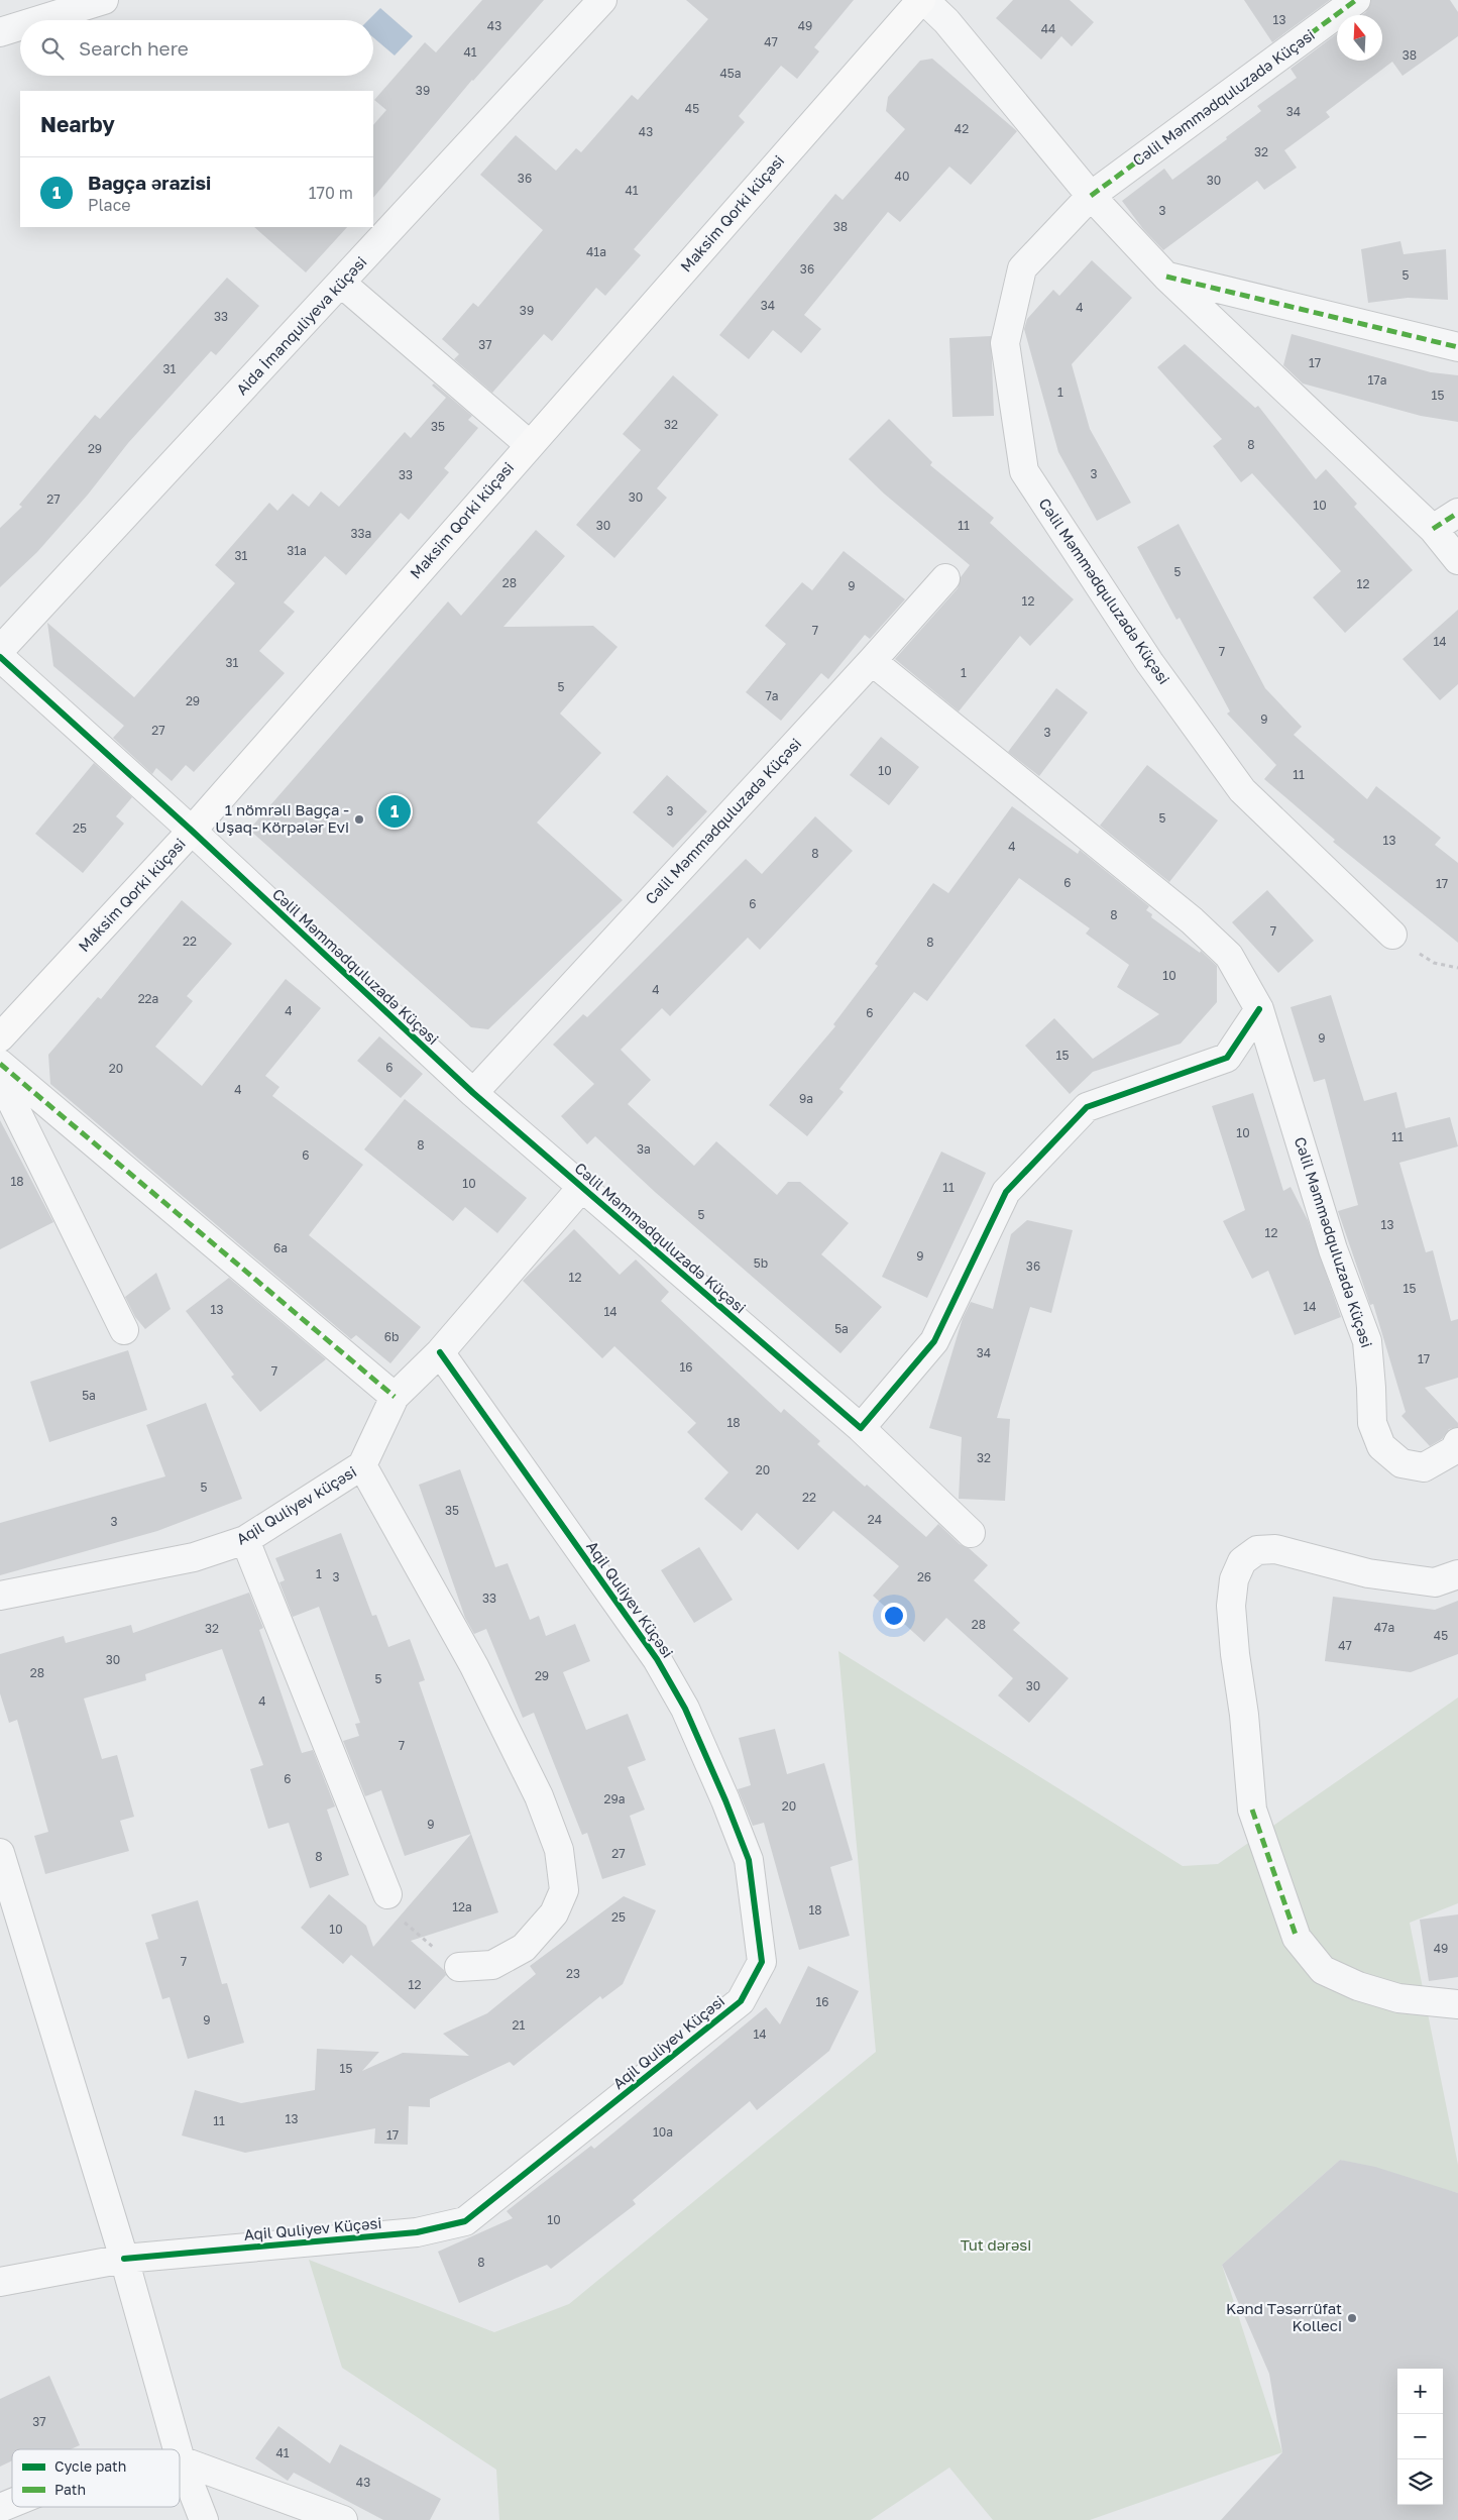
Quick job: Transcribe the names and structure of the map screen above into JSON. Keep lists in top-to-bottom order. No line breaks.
{"streets":{"main road":["Maksim Qorki küçəsi"],"street":["Cəlil Məmmədquluzadə Küçəsi","Aida İmanquliyeva küçəsi","Aqil Quliyev küçəsi","Aqil Quliyev Küçəsi"]},"crossings":[["Cəlil Məmmədquluzadə Küçəsi","Maksim Qorki küçəsi"],["Cəlil Məmmədquluzadə Küçəsi","Aqil Quliyev küçəsi"],["Aqil Quliyev küçəsi","Aqil Quliyev Küçəsi"]],"parks":["Tut dərəsi"],"places":["1 nömrəli Bağça - Uşaq- Körpələr Evi","Kənd Təsərrüfat Kolleci"],"house_numbers":["13","43","49","44","47","41","38","45a","39","45","34","42","43","32","40","36","30","41","3","38","41a","36","5","34","4","39","33","37","17","31","17a","1","15","32","35","8","29","3","33","30","27","10","30","11","33a","31a","31","5","28","12","9","12","7","14","7","31","1","5","7a","29","9","27","3","10","11","3","5","25","13","4","8","6","17","6","8","7","22","8","10","4","22a","4","6","9","15","6","20","4","9a","10","11","8","3a","6","18","10","11","5","13","12","6a","9","5b","36","12","15","14","13","14","5a","6b","34","17","16","7","5a","18","32","20","5","22","35","24","3","1","3","26","33","28","47a","32","45","47","30","28","29","5","30","4","7","6","29a","20","9","27","8","12a","18","25","10","49","7","23","12","16","9","21","14","15","13","11","10a","17","10","8","37","41","43"],"legend":["Cycle path","Path"],"north":"top","page":{"search":"Search here","heading":"Nearby","list":[{"mark":"1","name":"Bağça ərazisi","note":"Place","value":"170 m"}],"pins":"1","map_buttons":["+","−"]}}
